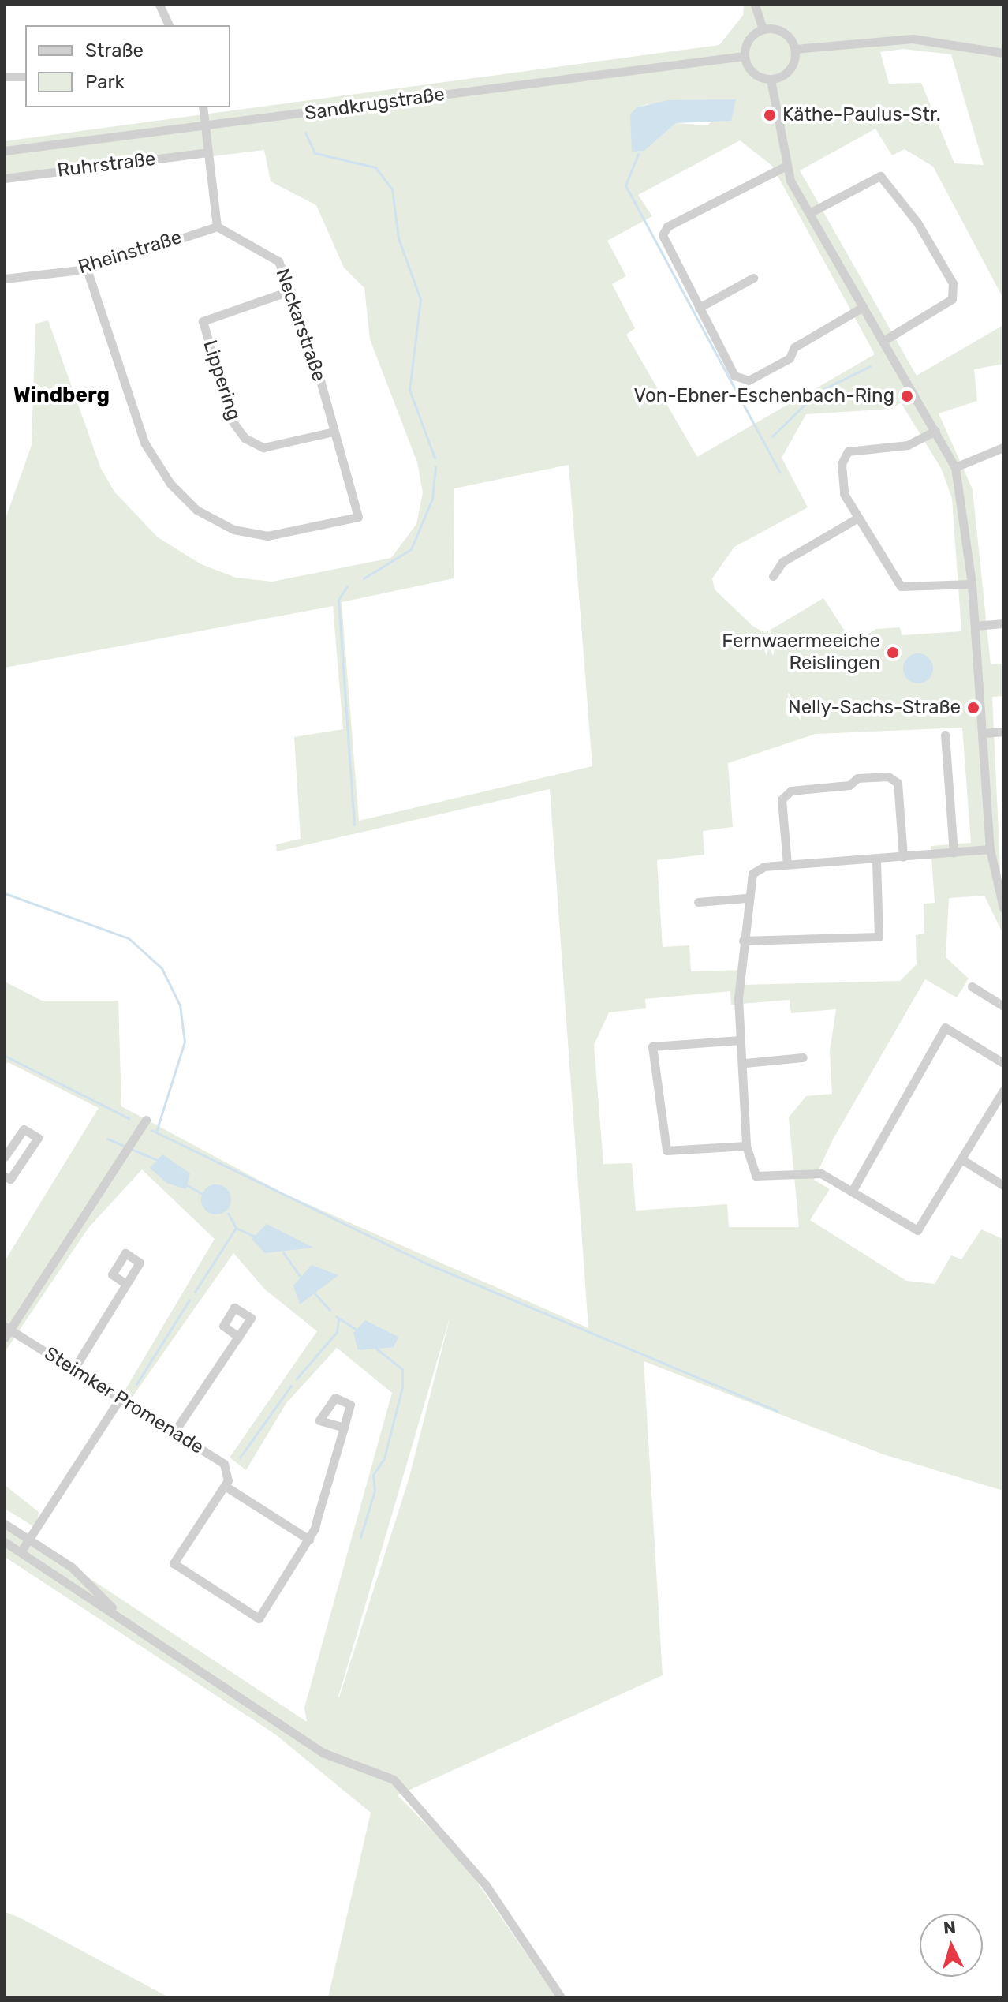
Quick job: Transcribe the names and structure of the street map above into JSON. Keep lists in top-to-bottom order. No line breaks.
{"streets":{"street":["Sandkrugstraße","Ruhrstraße","Rheinstraße","Neckarstraße","Lippering","Steimker Promenade"]},"crossings":[["Rheinstraße","Neckarstraße"],["Neckarstraße","Lippering"]],"districts":["Windberg"],"places":["Käthe-Paulus-Str.","Von-Ebner-Eschenbach-Ring","Fernwaermeeiche Reislingen","Nelly-Sachs-Straße"],"legend":["Straße","Park"],"north":"top"}
